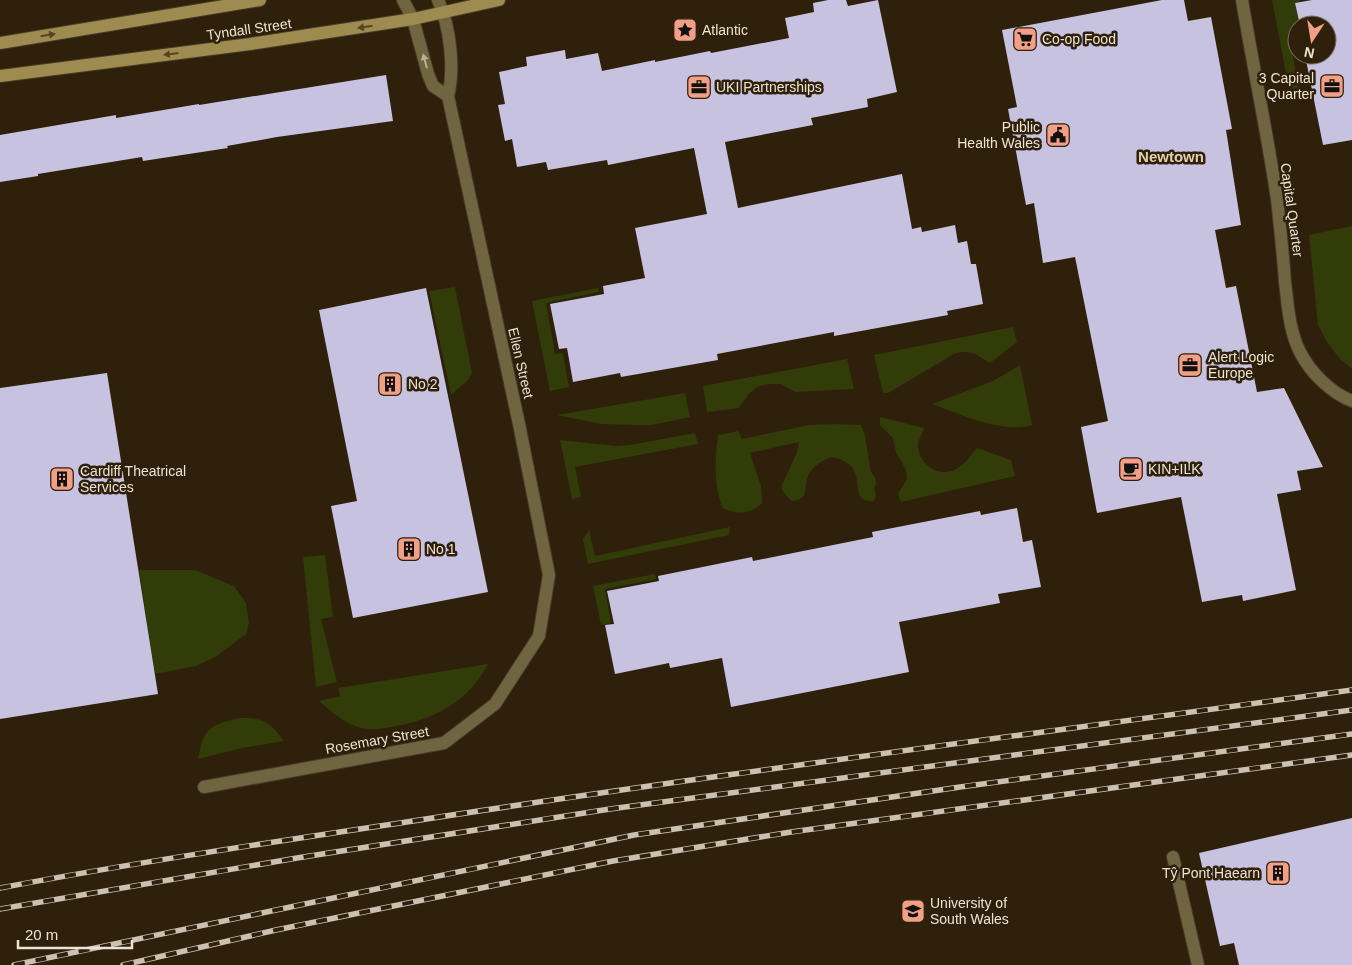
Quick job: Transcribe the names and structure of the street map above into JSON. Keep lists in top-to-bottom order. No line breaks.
{"streets":{"street":["Tyndall Street","Capital Quarter","Ellen Street","Rosemary Street"]},"crossings":[["Tyndall Street","Ellen Street"],["Ellen Street","Rosemary Street"]],"districts":["Newtown"],"places":{"place":["Atlantic"],"supermarket":["Co-op Food"],"office":["3 Capital Quarter","UKI Partnerships","Alert Logic Europe"],"public building":["Public Health Wales"],"building":["No 2","Cardiff Theatrical Services","No 1","Tŷ Pont Haearn"],"cafe":["KIN+ILK"],"school or university":["University of South Wales"]},"scale_bar":"20 m","north":"bottom"}
